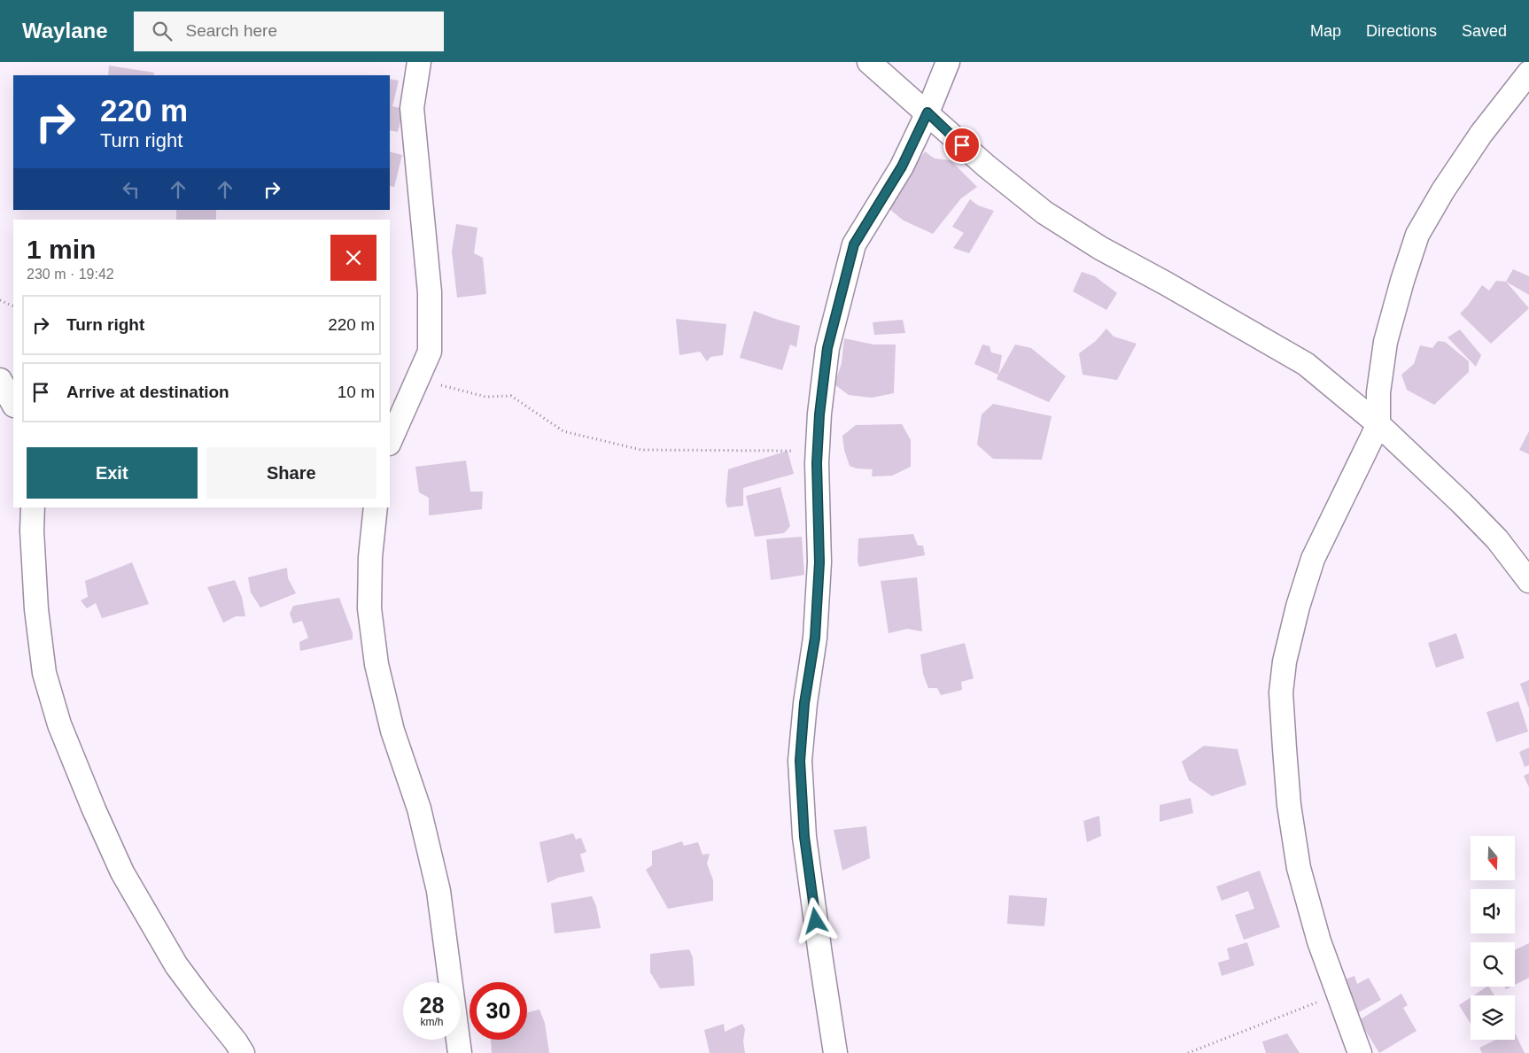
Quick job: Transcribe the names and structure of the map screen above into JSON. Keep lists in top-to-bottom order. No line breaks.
{"north":"bottom","page":{"header":"Waylane","search":"Search here","nav":["Map","Directions","Saved"],"turn":["220 m","Turn right"],"heading":["1 min","230 m · 19:42"],"list":[{"name":"Turn right","value":"220 m"},{"name":"Arrive at destination","value":"10 m"}],"buttons":["Exit","Share"],"speed":"28 km/h","limit":"30"}}
